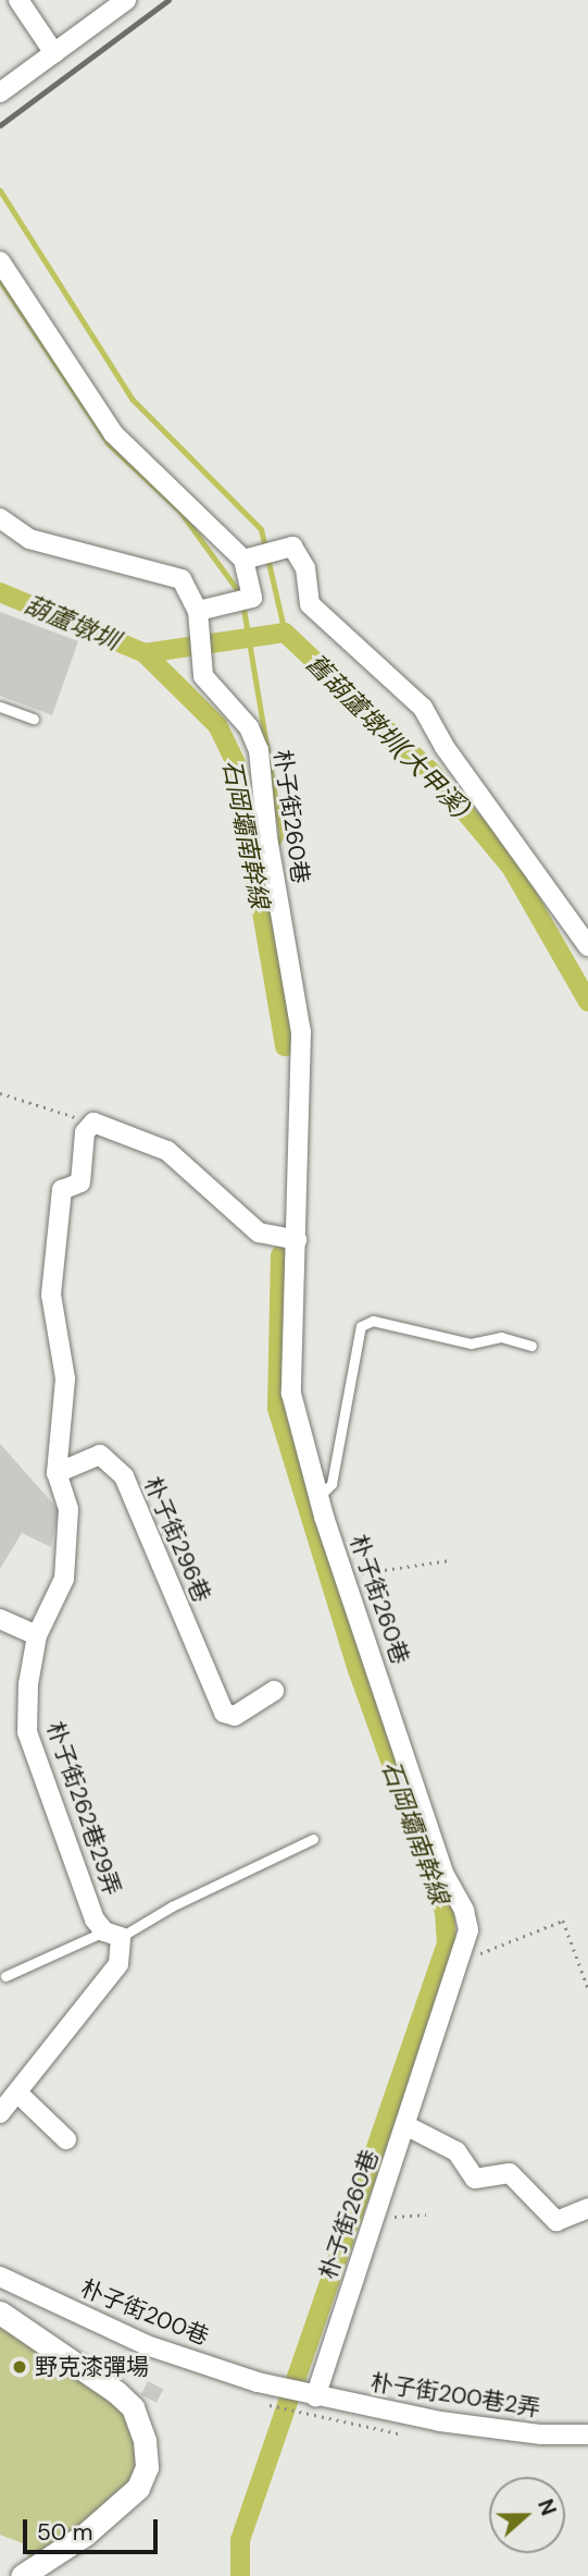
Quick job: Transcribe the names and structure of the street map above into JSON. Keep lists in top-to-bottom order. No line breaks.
{"streets":{"street":["朴子街260巷","朴子街296巷","朴子街262巷29弄","朴子街200巷","朴子街200巷2弄"]},"crossings":[["朴子街260巷","朴子街200巷"],["朴子街260巷","朴子街200巷2弄"],["朴子街200巷","朴子街200巷2弄"]],"water":["葫蘆墩圳","舊葫蘆墩圳(大甲溪)","石岡壩南幹線"],"places":["野克漆彈場"],"scale_bar":"50 m","north":"right"}
